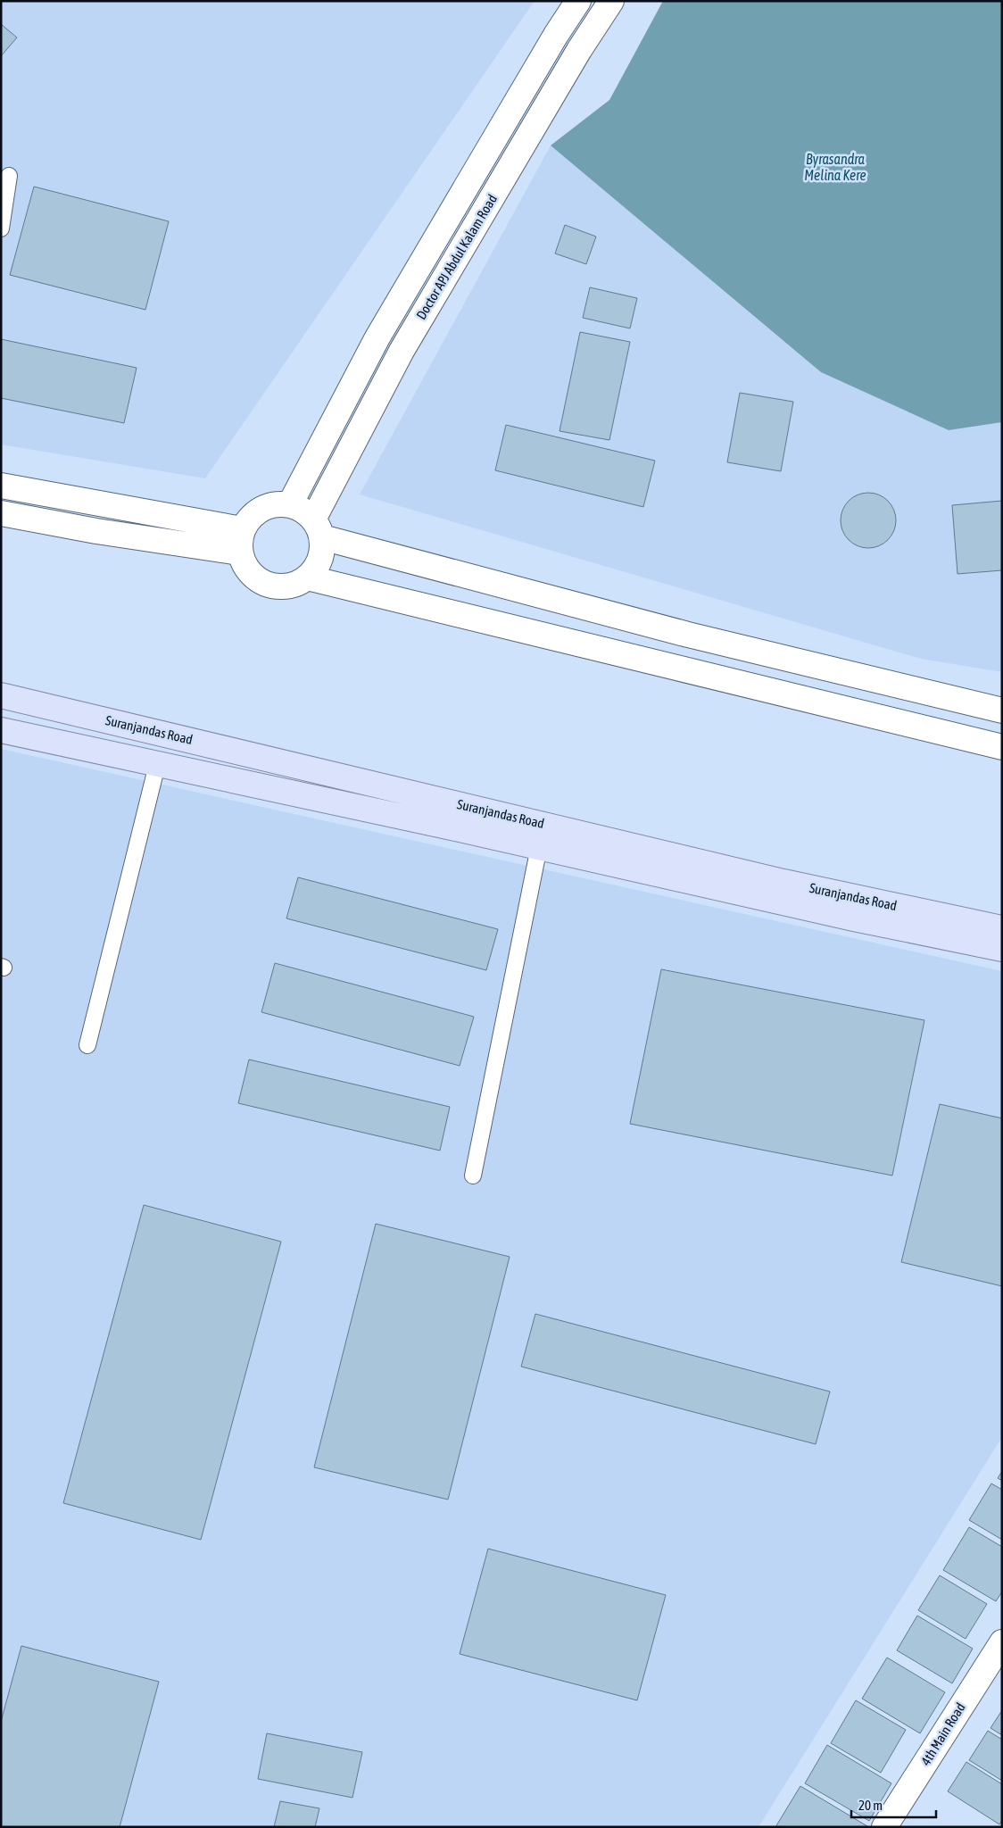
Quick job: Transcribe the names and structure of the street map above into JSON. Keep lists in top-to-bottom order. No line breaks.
{"streets":{"main road":["Suranjandas Road"],"street":["Doctor APJ Abdul Kalam Road","4th Main Road"]},"water":["Byrasandra Melina Kere"],"scale_bar":"20 m"}
